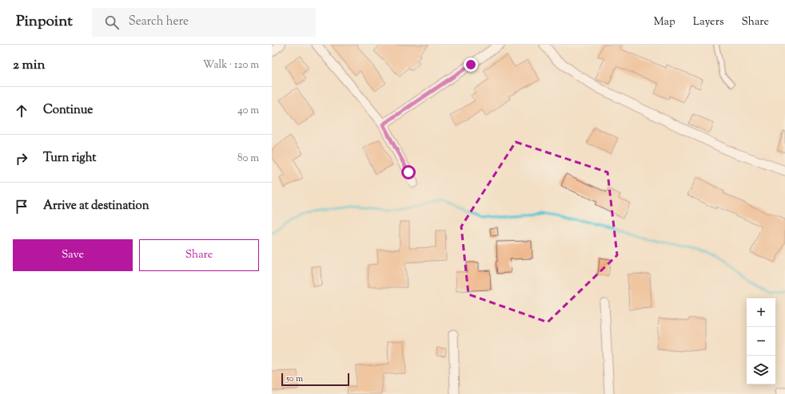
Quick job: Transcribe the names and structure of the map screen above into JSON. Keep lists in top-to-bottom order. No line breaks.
{"scale_bar":"50 m","page":{"header":"Pinpoint","search":"Search here","nav":["Map","Layers","Share"],"heading":["2 min","Walk · 120 m"],"list":[["Continue","40 m"],["Turn right","80 m"],"Arrive at destination"],"buttons":["Save","Share"],"map_buttons":["+","−"],"scale":"50 m"}}
